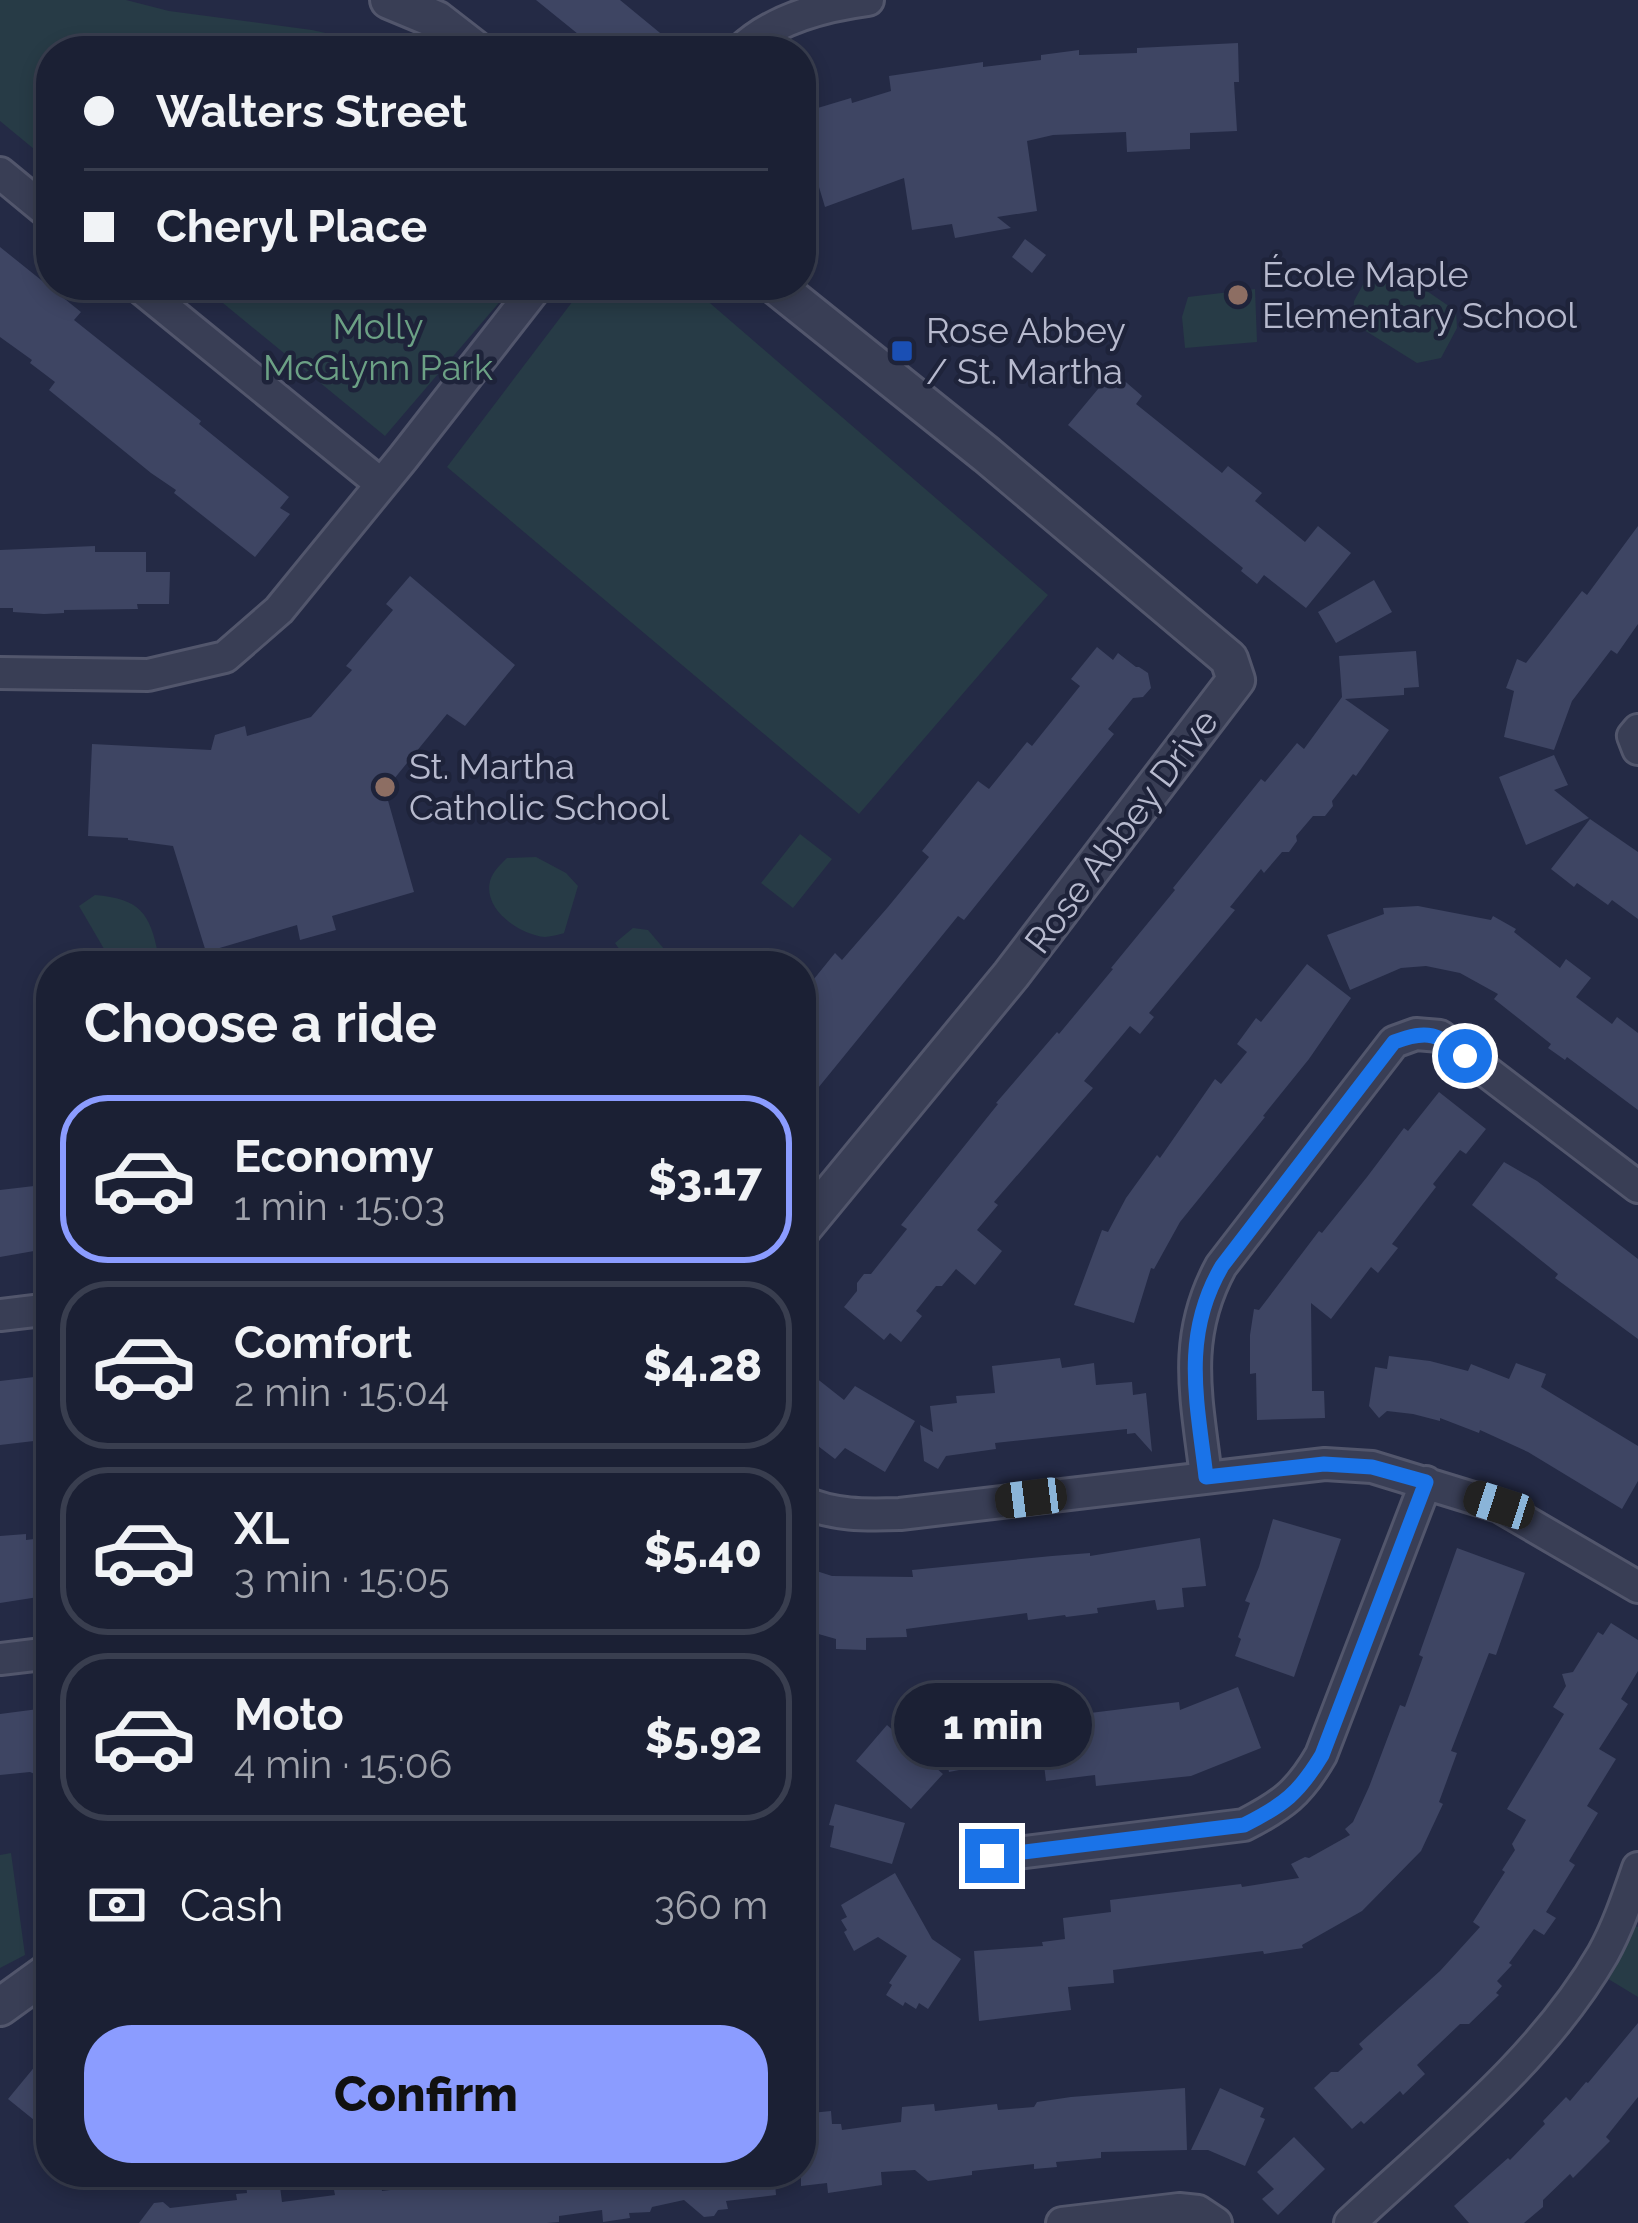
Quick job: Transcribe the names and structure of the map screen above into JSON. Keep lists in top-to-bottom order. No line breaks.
{"streets":{"street":["Rose Abbey Drive"]},"parks":["Molly McGlynn Park"],"places":{"other":["École Maple Elementary School","St. Martha Catholic School"],"transit":["Rose Abbey / St. Martha"]},"page":{"banner":["Walters Street","Cheryl Place"],"heading":"Choose a ride","list":[{"name":"Economy","note":"1 min · 15:03","value":"$3.17"},{"name":"Comfort","note":"2 min · 15:04","value":"$4.28"},{"name":"XL","note":"3 min · 15:05","value":"$5.40"},{"name":"Moto","note":"4 min · 15:06","value":"$5.92"}],"bubble":"1 min","pay":["Cash","360 m"],"buttons":"Confirm"}}
